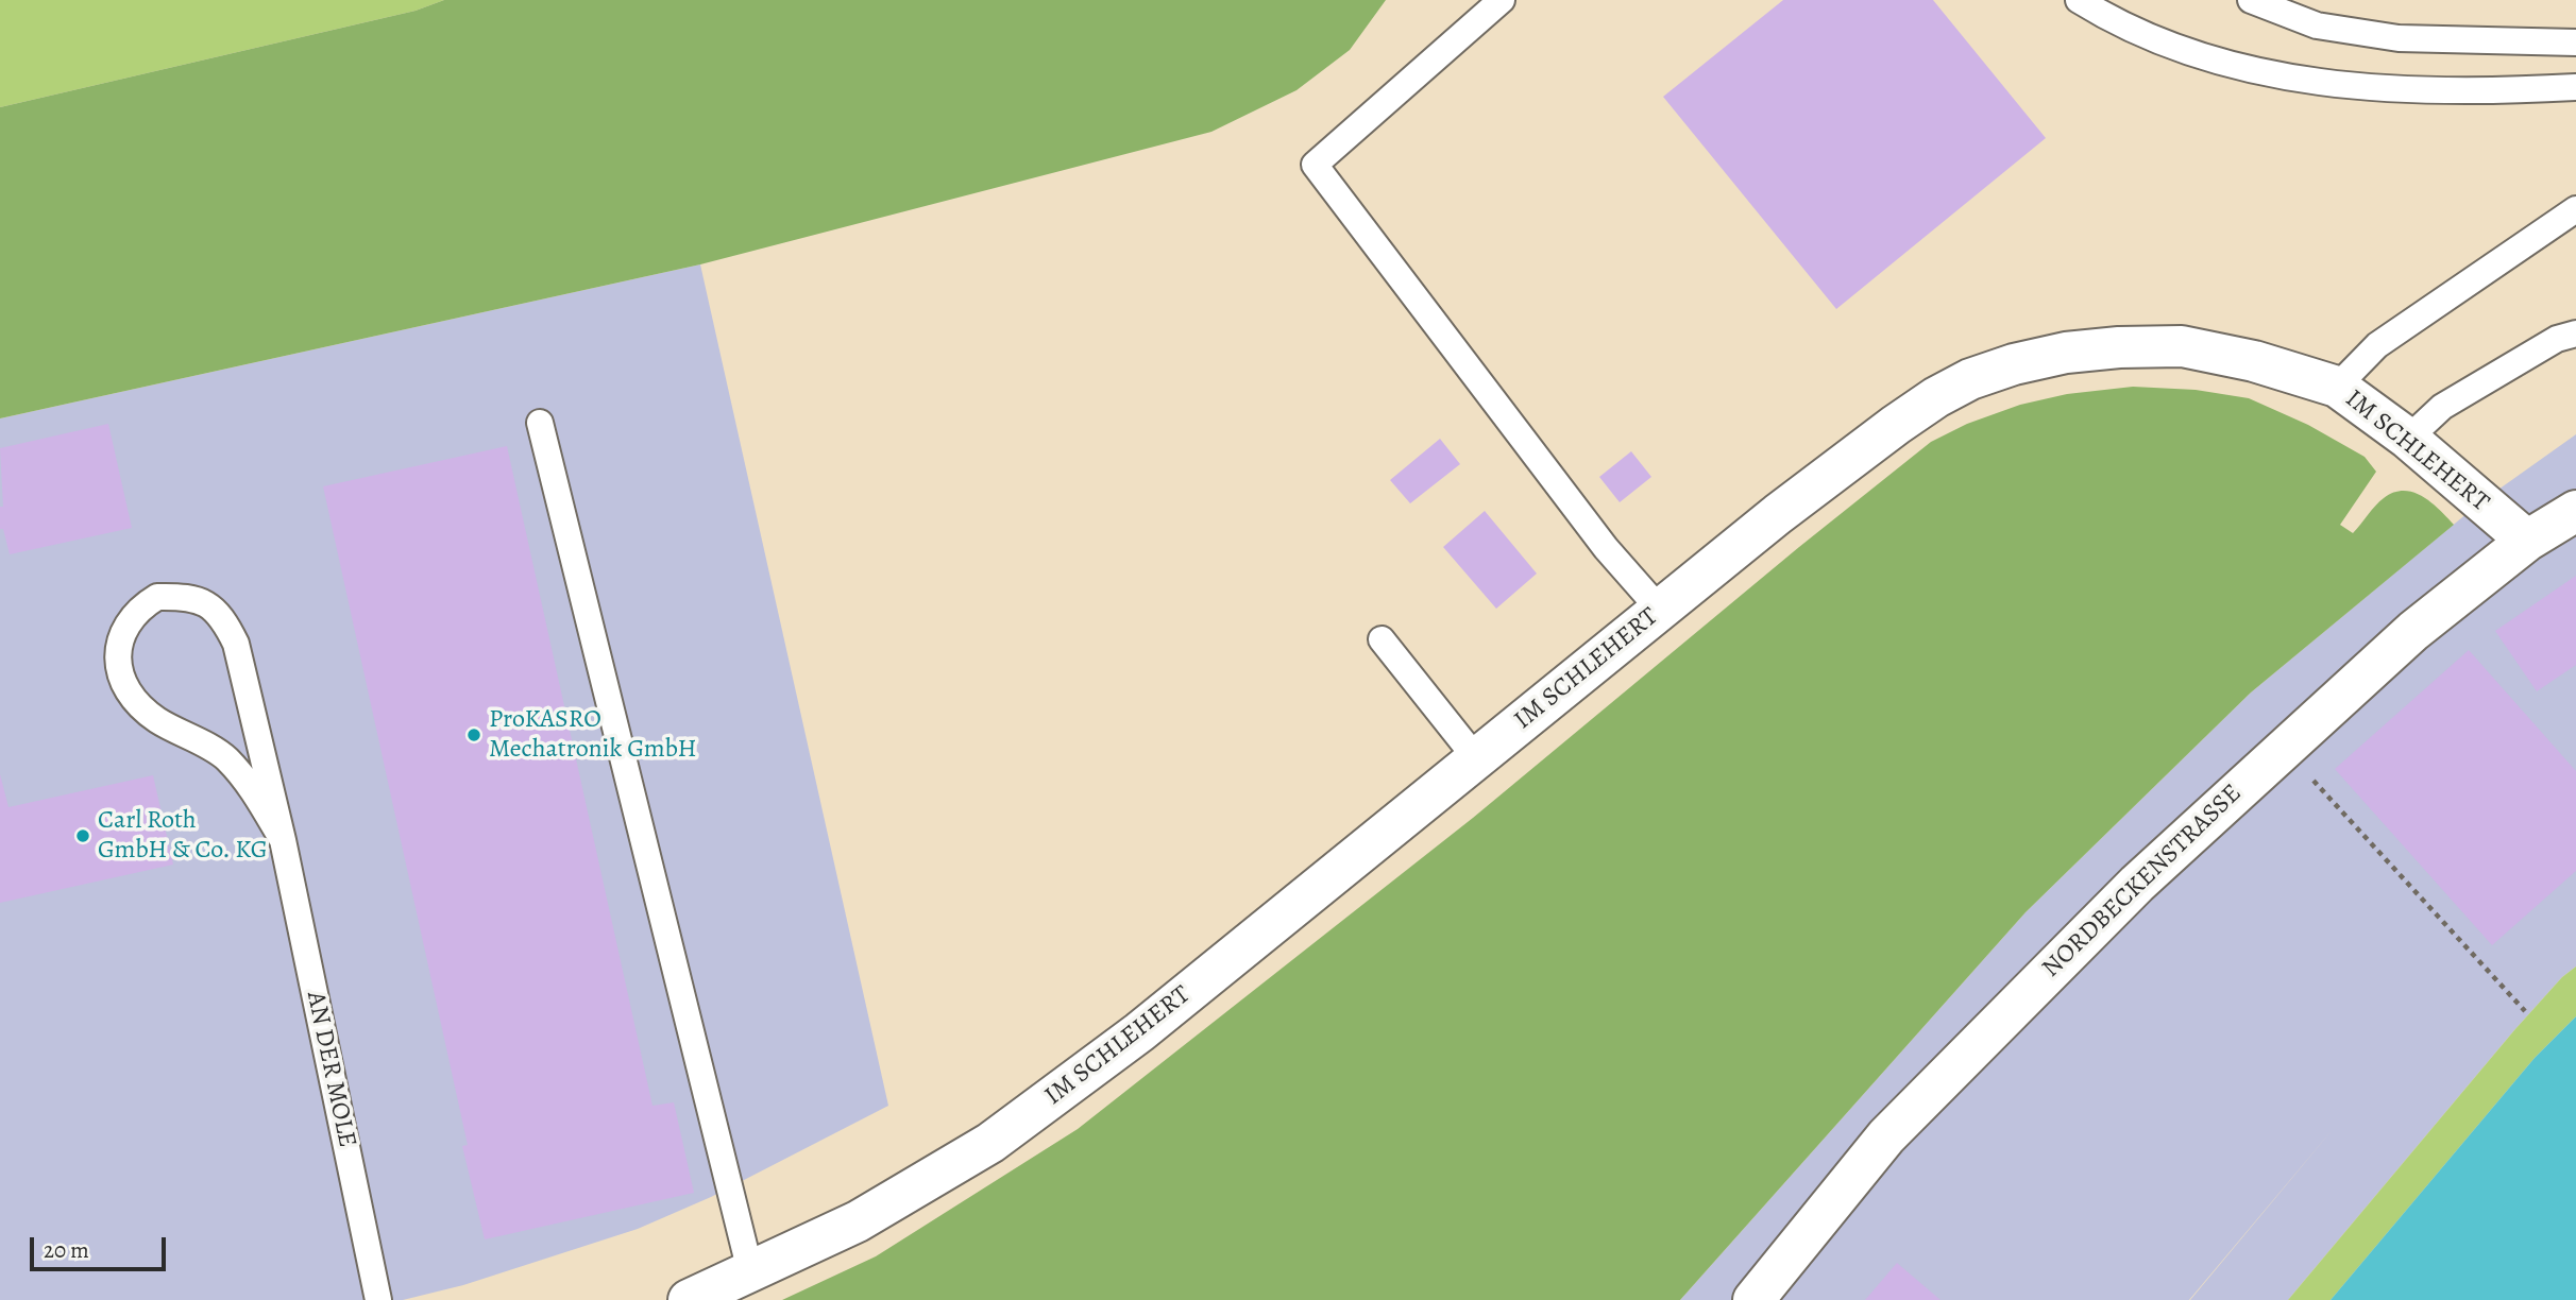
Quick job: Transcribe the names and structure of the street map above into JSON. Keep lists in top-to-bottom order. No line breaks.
{"streets":{"street":["IM SCHLEHERT","NORDBECKENSTRASSE"],"lane":["AN DER MOLE"]},"crossings":[["IM SCHLEHERT","NORDBECKENSTRASSE"]],"places":["ProKASRO Mechatronik GmbH","Carl Roth GmbH & Co. KG"],"scale_bar":"20 m"}
